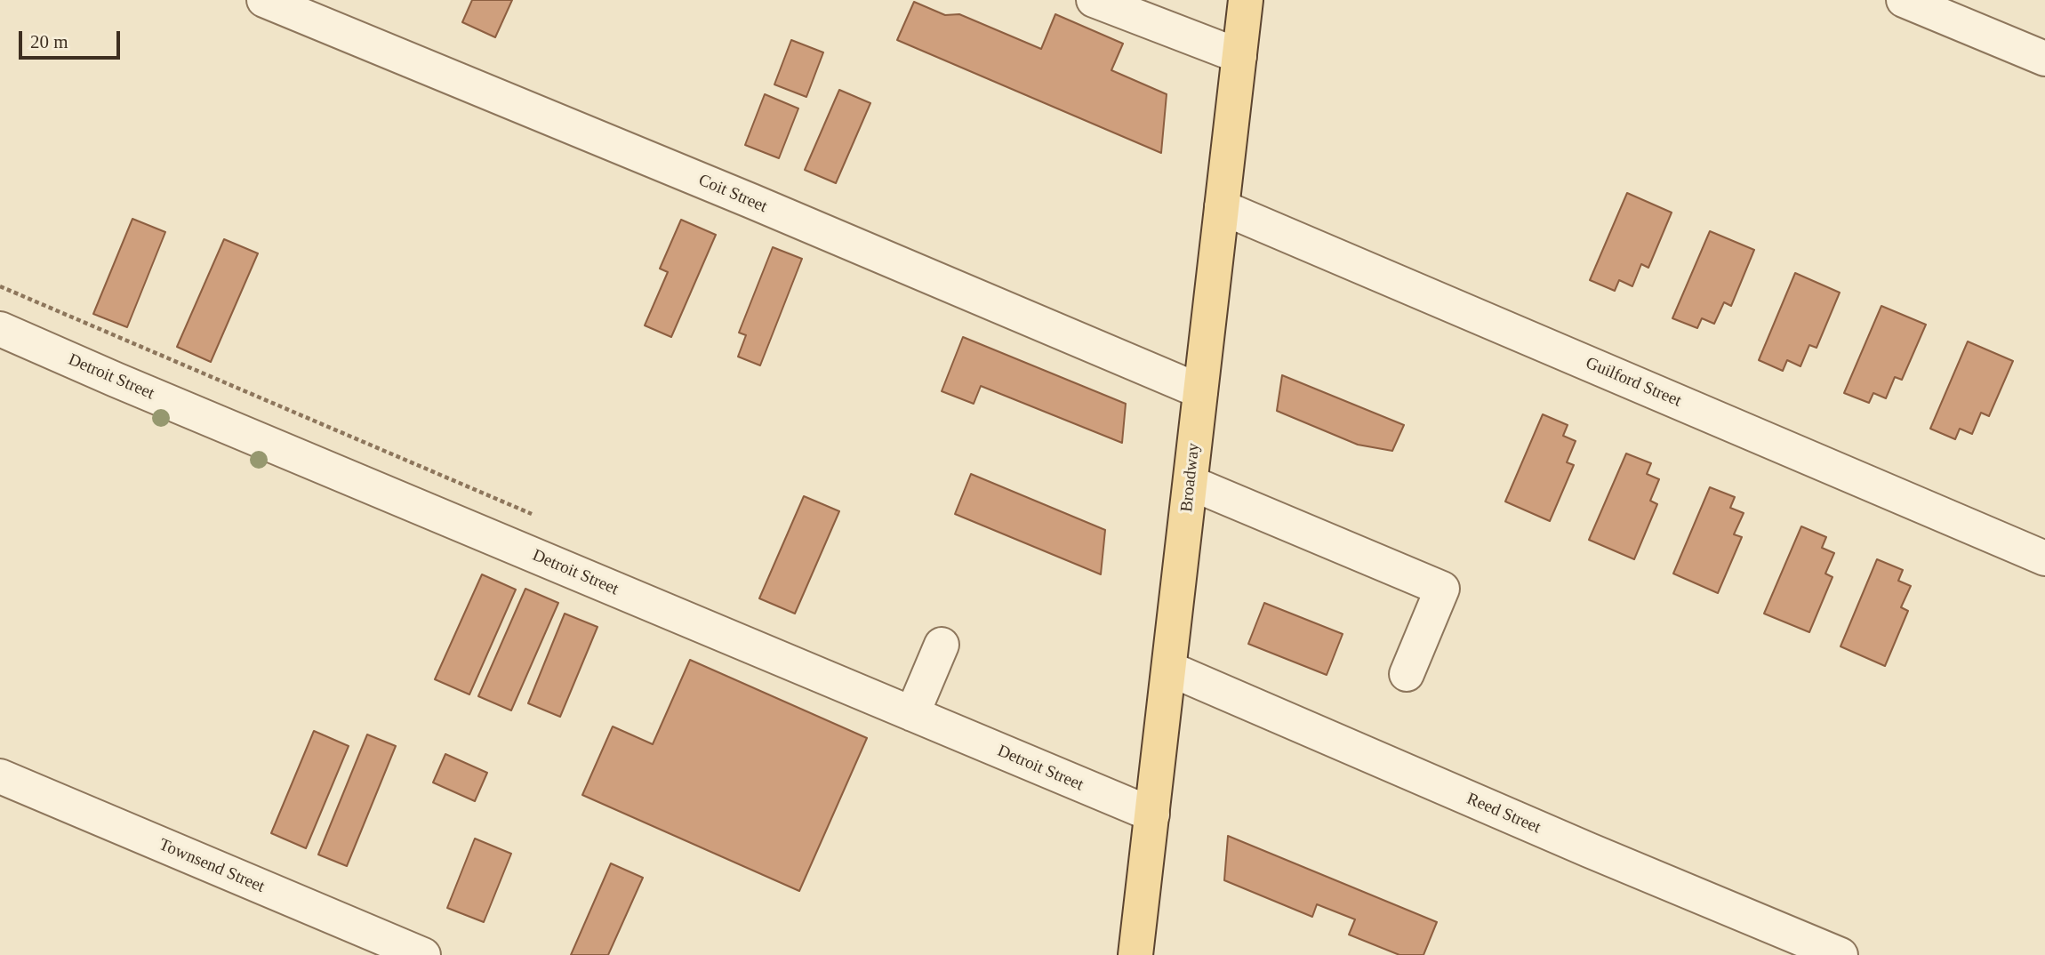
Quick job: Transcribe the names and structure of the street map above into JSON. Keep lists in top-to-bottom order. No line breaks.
{"streets":{"main road":["Broadway"],"street":["Coit Street","Detroit Street","Guilford Street","Reed Street","Townsend Street"]},"crossings":[["Coit Street","Broadway"],["Detroit Street","Broadway"],["Guilford Street","Broadway"],["Broadway","Reed Street"]],"scale_bar":"20 m"}
